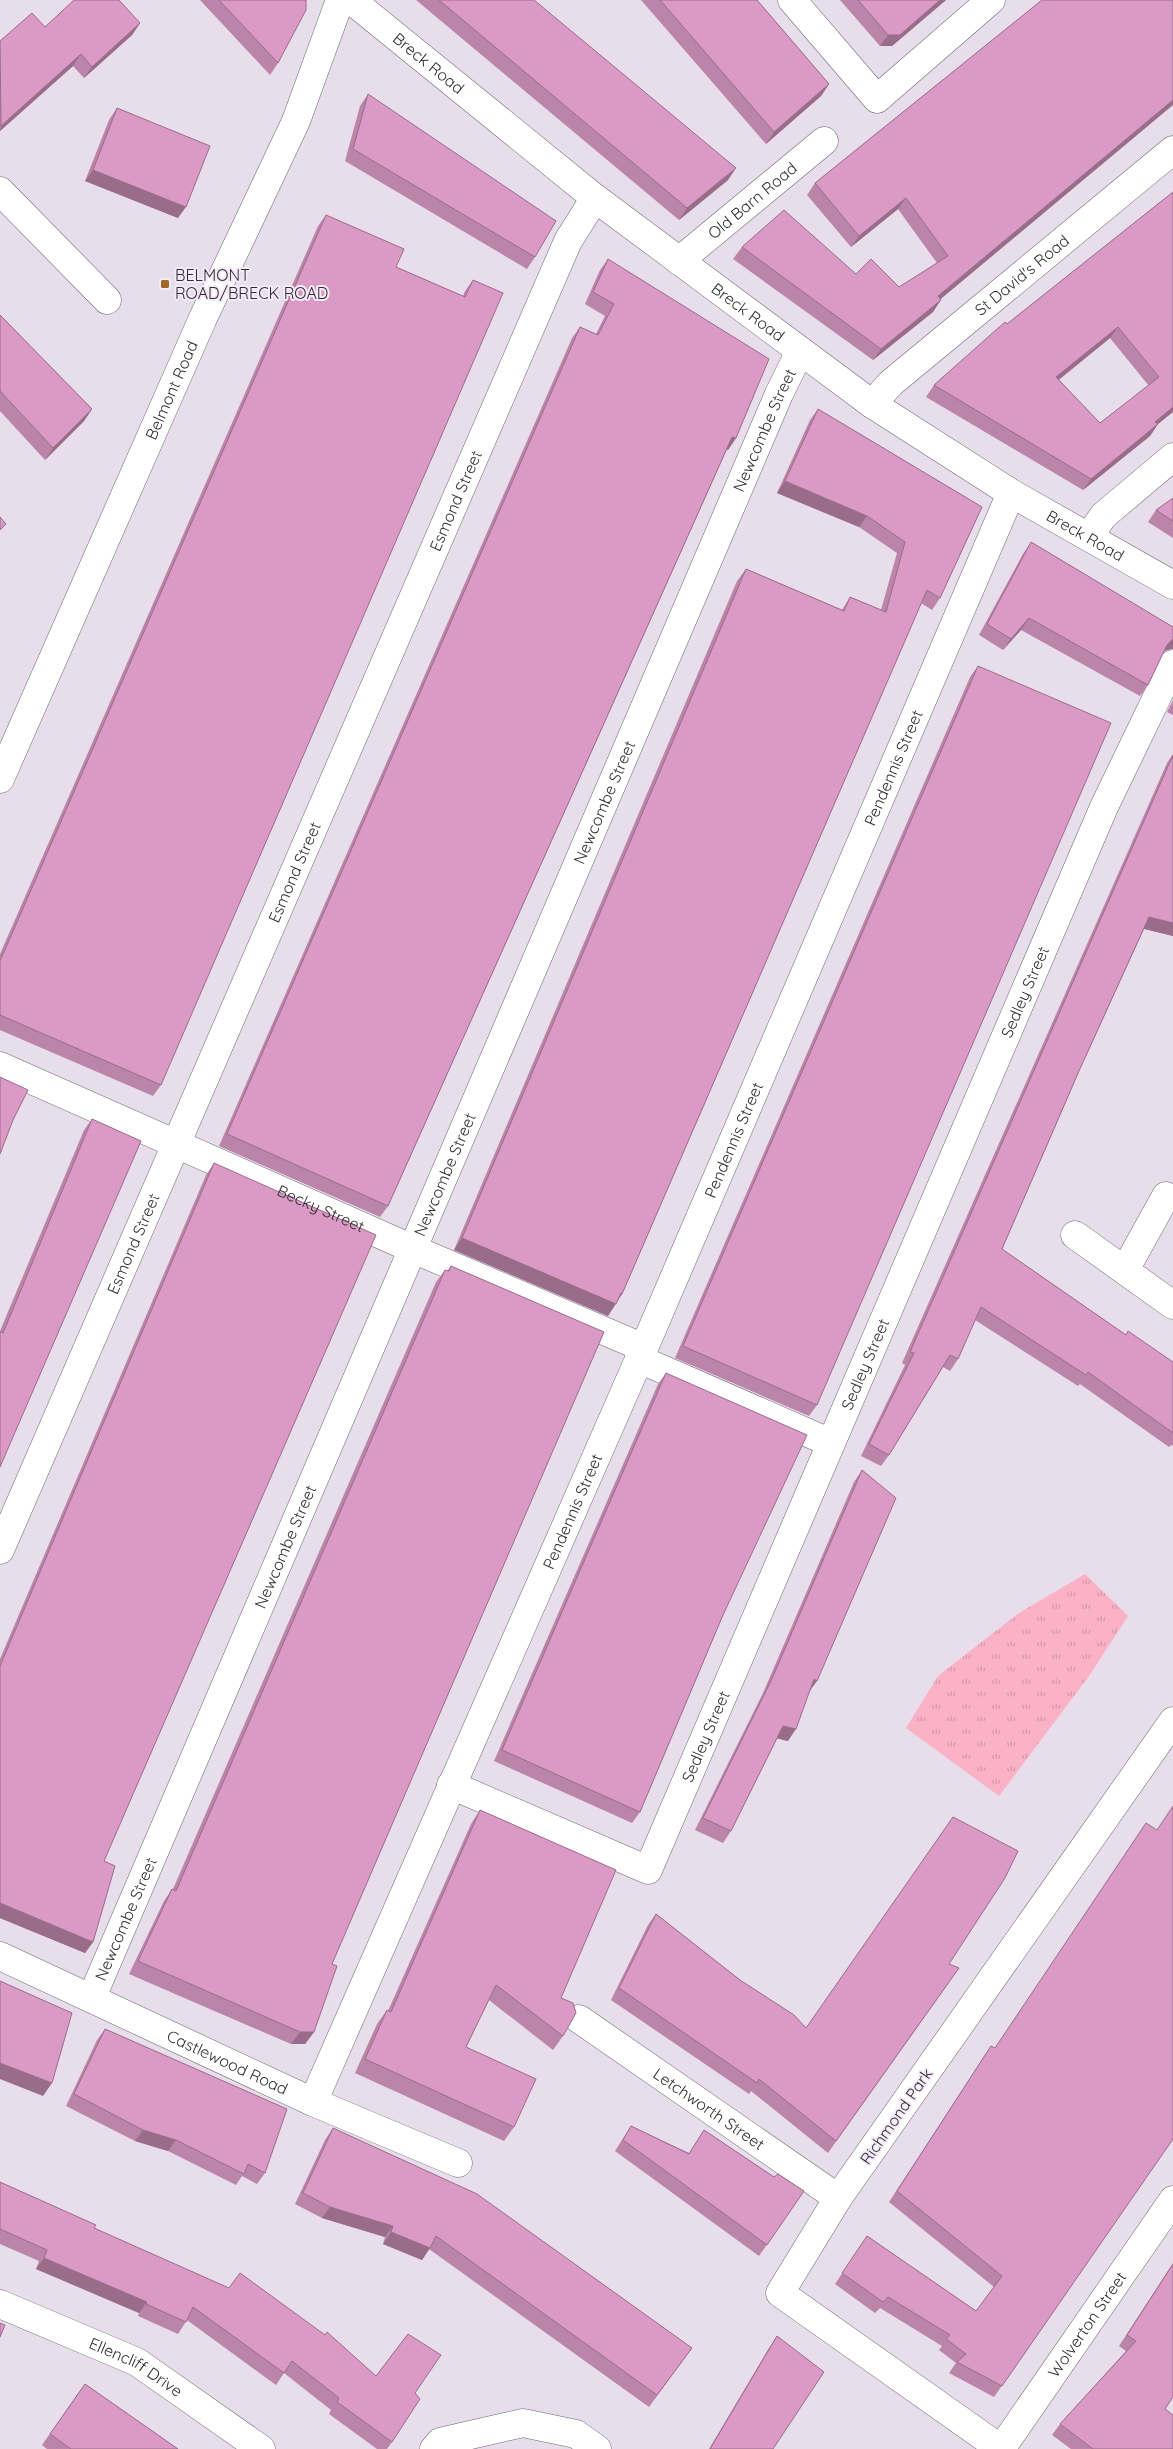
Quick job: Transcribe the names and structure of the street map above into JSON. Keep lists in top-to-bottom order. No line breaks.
{"streets":{"main road":["Breck Road","Old Barn Road","St David's Road","Belmont Road","Newcombe Street","Esmond Street","Pendennis Street","Sedley Street","Becky Street","Castlewood Road","Letchworth Street","Richmond Park","Wolverton Street","Ellencliff Drive"]},"crossings":[["Breck Road","Old Barn Road"],["Breck Road","St David's Road"],["Breck Road","Newcombe Street"],["Breck Road","Esmond Street"],["Breck Road","Pendennis Street"],["Newcombe Street","Becky Street"],["Newcombe Street","Castlewood Road"],["Esmond Street","Becky Street"],["Pendennis Street","Sedley Street"],["Pendennis Street","Becky Street"],["Pendennis Street","Castlewood Road"],["Sedley Street","Becky Street"],["Letchworth Street","Richmond Park"],["Richmond Park","Wolverton Street"]],"places":{"transit":["BELMONT ROAD/BRECK ROAD"]}}
